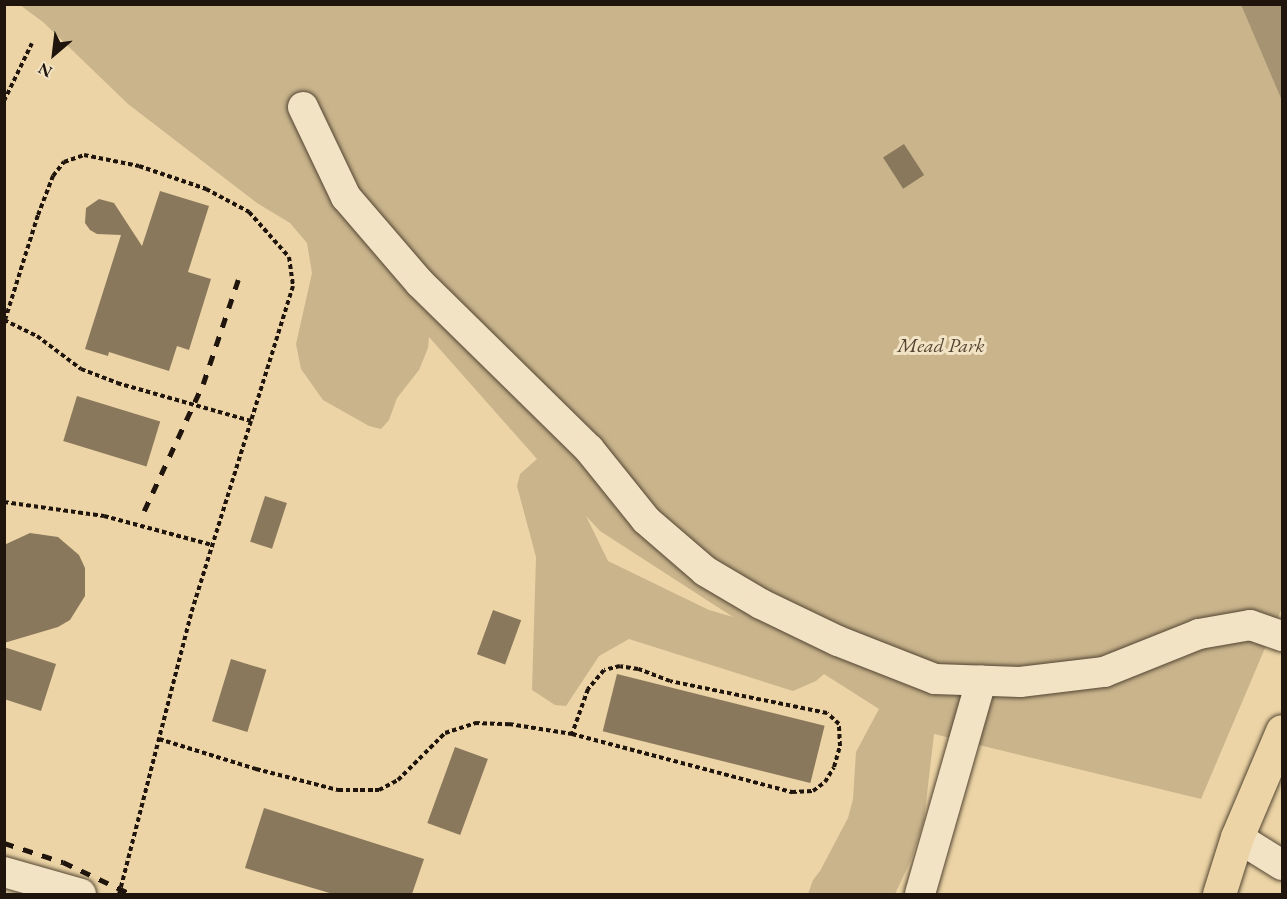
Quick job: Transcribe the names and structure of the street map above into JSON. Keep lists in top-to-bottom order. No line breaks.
{"parks":["Mead Park"],"north":"bottom left"}
